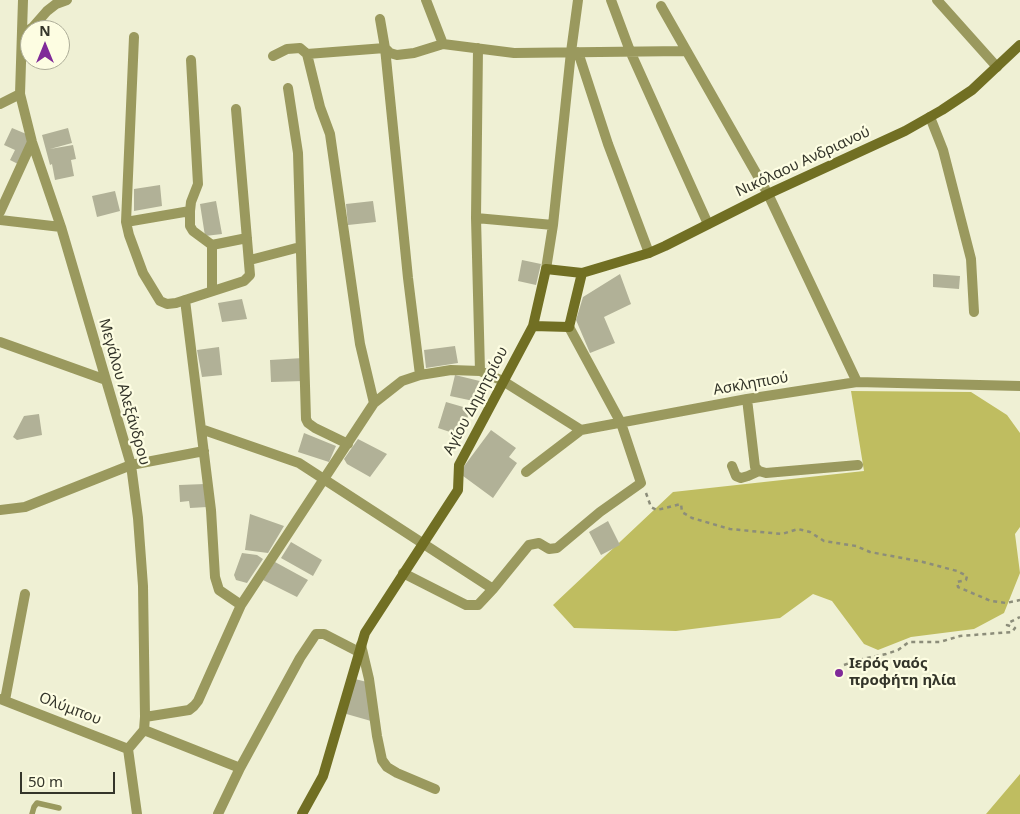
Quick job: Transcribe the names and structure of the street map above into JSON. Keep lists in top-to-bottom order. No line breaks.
{"streets":{"street":["Νικόλαου Ανδριανού","Ασκληπιού","Μεγάλου Αλεξάνδρου","Αγίου Δημητρίου","Ολύμπου"]},"places":["Ιερός ναός προφήτη ηλία"],"scale_bar":"50 m","north":"top"}
